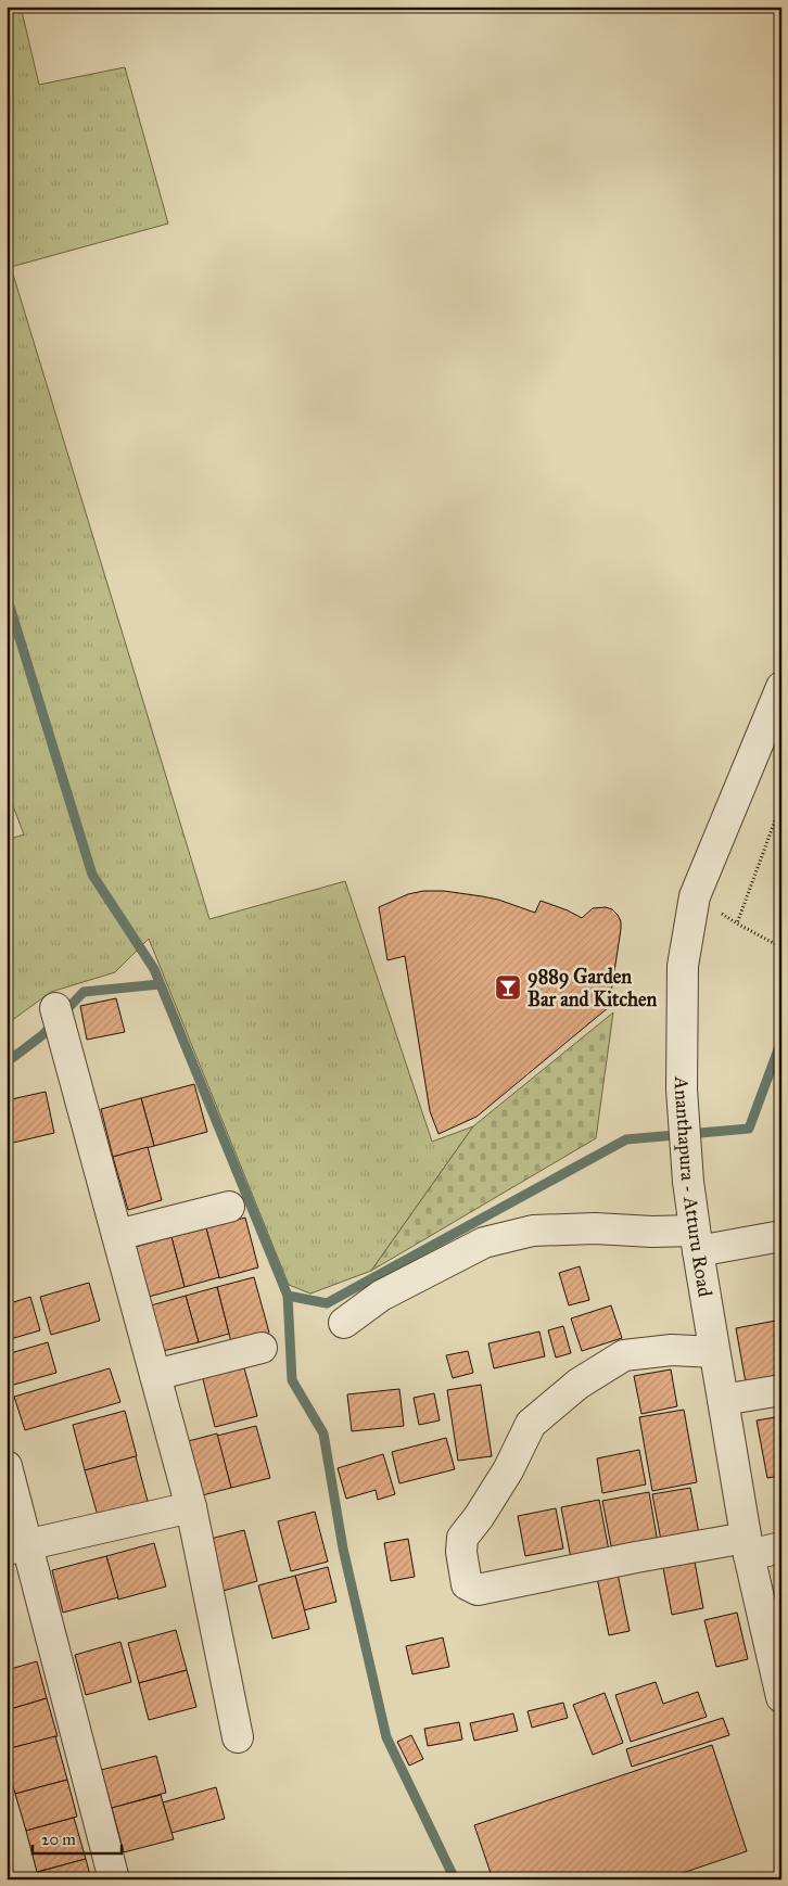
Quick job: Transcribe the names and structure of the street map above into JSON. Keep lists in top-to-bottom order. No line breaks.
{"streets":{"street":["Ananthapura - Atturu Road"]},"places":{"bar":["9889 Garden Bar and Kitchen"]},"scale_bar":"20 m"}
